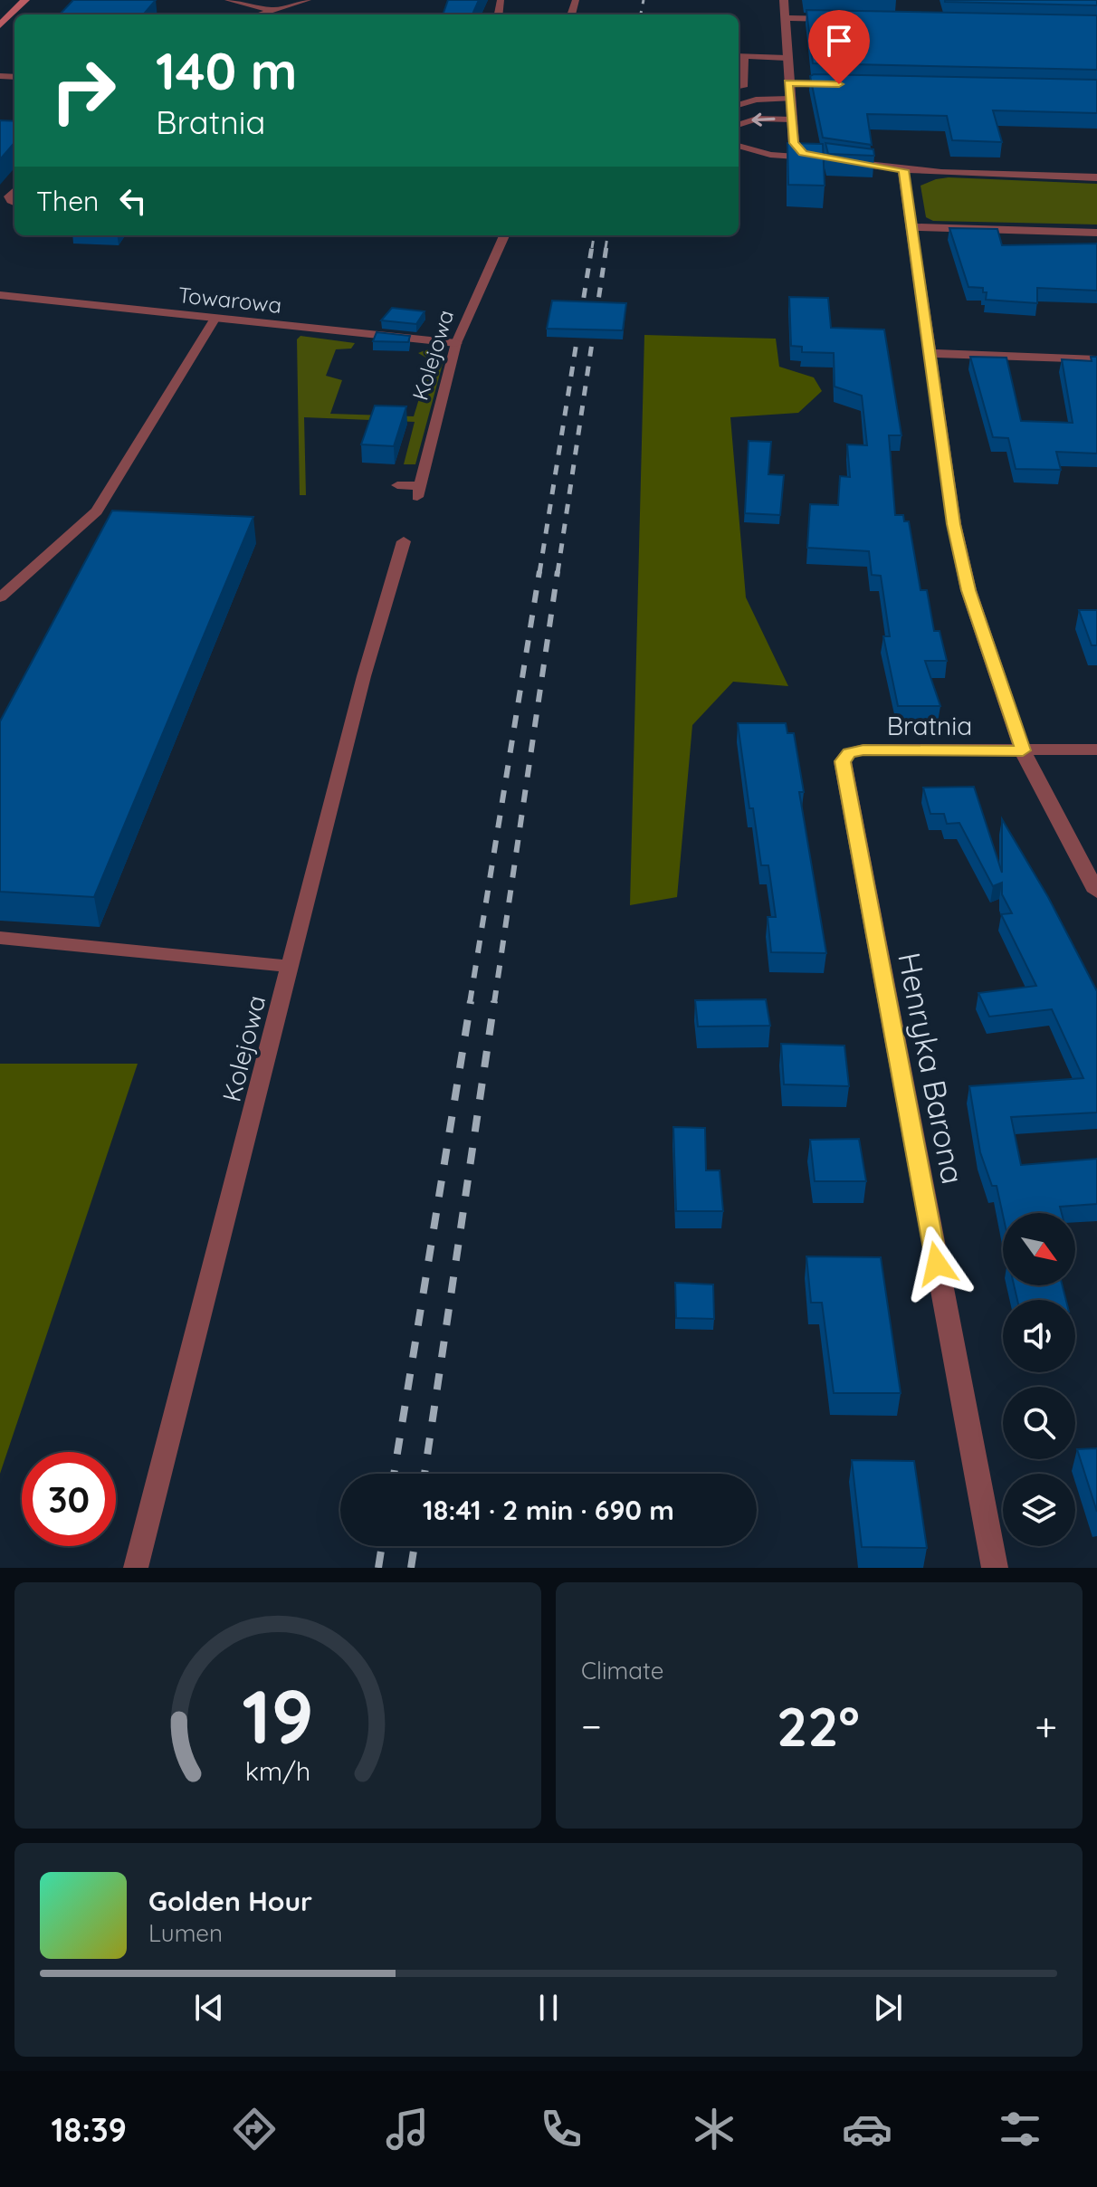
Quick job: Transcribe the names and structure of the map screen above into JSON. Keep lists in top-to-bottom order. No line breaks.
{"streets":{"street":["Towarowa","Bratnia","Henryka Barona"],"lane":["Kolejowa"]},"crossings":[["Towarowa","Kolejowa"],["Bratnia","Henryka Barona"]],"north":"bottom right","page":{"turn":["140 m","Bratnia"],"then":"Then","limit":"30","trip":"18:41 · 2 min · 690 m","tile":"Climate","heat":["−","22°","+"],"song":["Golden Hour","Lumen"],"tabs":"18:39","gauge":["19","km/h"]}}
